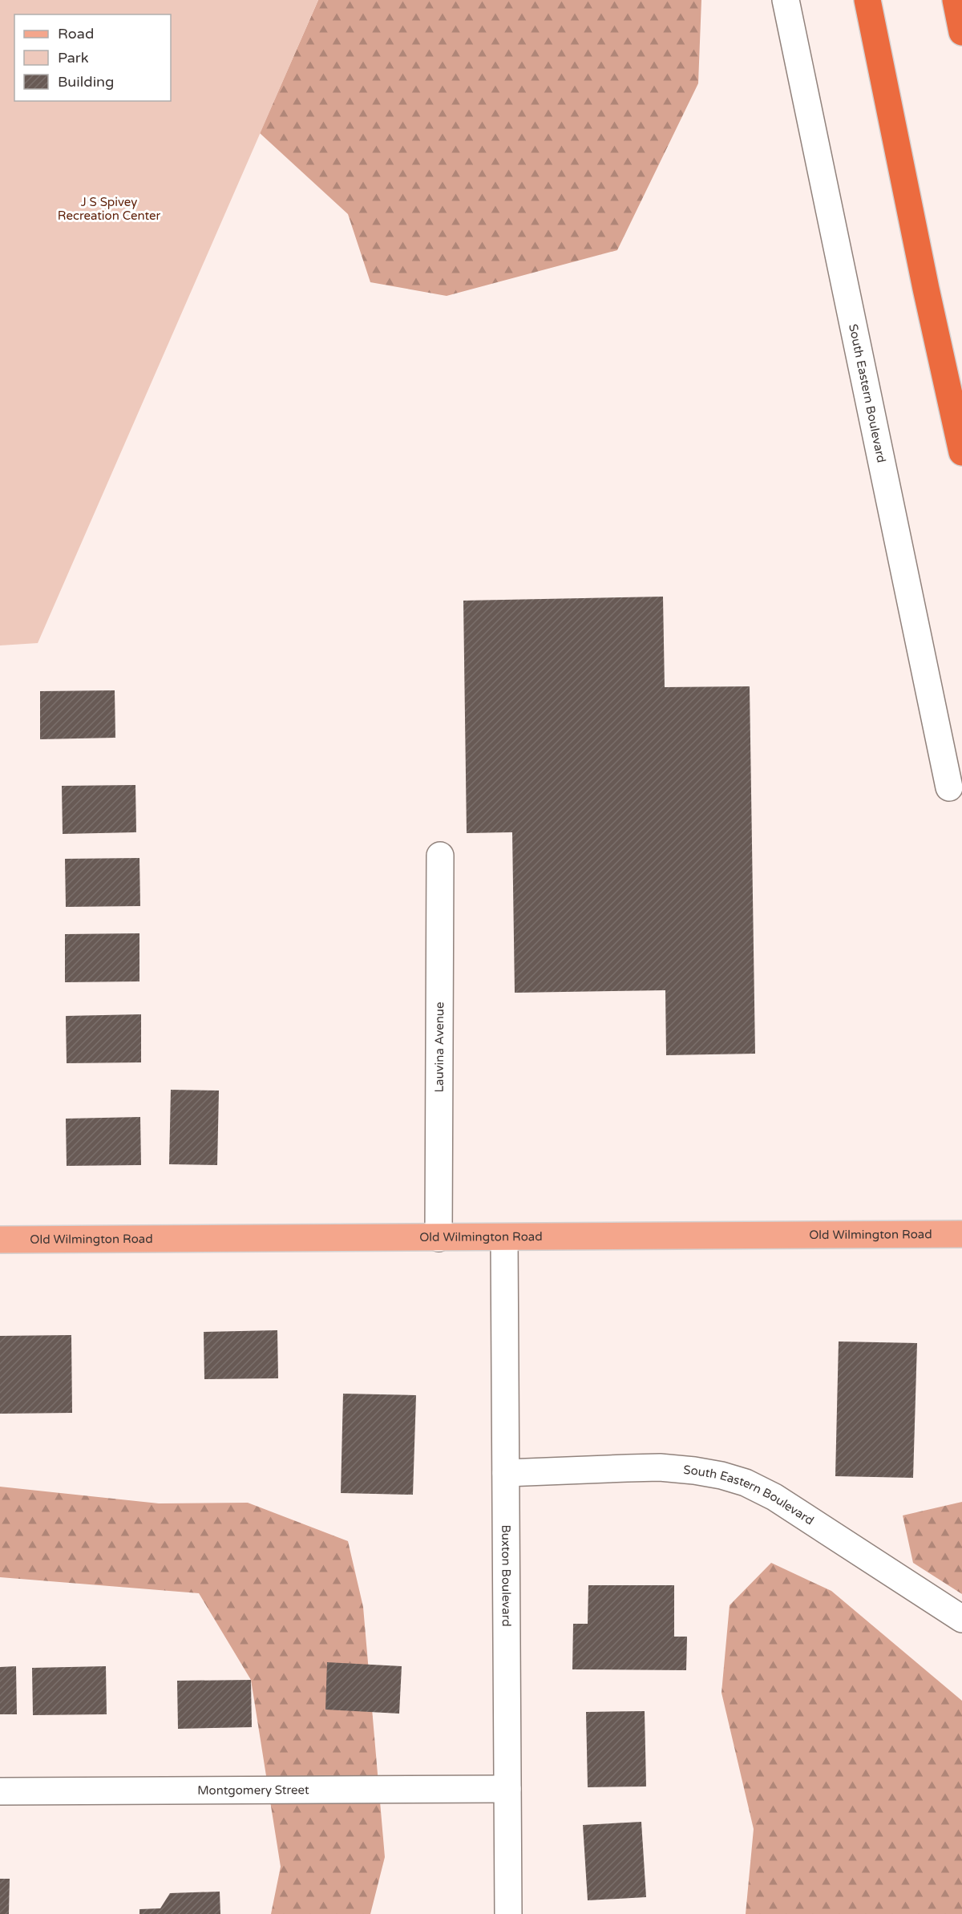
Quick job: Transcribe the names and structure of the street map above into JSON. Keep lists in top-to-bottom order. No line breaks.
{"streets":{"main road":["Old Wilmington Road"],"street":["South Eastern Boulevard","Lauvina Avenue","Buxton Boulevard","Montgomery Street"]},"crossings":[["South Eastern Boulevard","Buxton Boulevard"],["Lauvina Avenue","Old Wilmington Road"],["Old Wilmington Road","Buxton Boulevard"],["Buxton Boulevard","Montgomery Street"]],"parks":["J S Spivey Recreation Center"],"legend":["Road","Park","Building"]}
